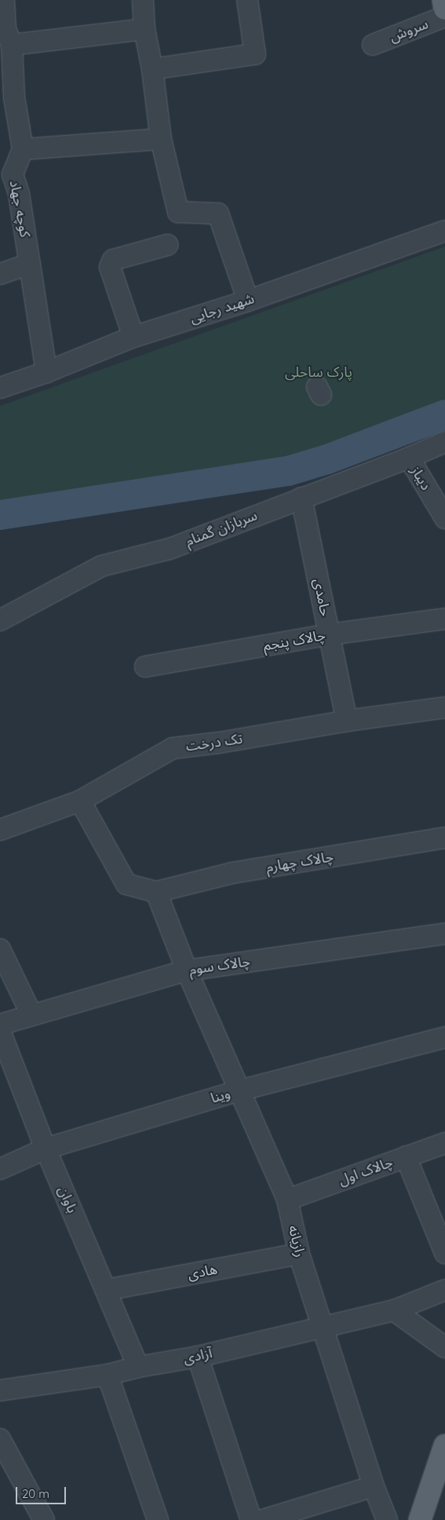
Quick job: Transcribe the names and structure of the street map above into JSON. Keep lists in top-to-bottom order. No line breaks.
{"streets":{"street":["سروش","کوچه جهاد","شهید رجایی","دیباز","سربازان گمنام","حامدی","چالاک پنجم","تک درخت","چالاک چهارم","چالاک سوم","وینا","چالاک اول","باوان","رازیانه","هادی","آزادی"]},"crossings":[["کوچه جهاد","شهید رجایی"],["دیباز","سربازان گمنام"],["سربازان گمنام","حامدی"],["حامدی","چالاک پنجم"],["حامدی","تک درخت"],["چالاک چهارم","رازیانه"],["چالاک سوم","رازیانه"],["وینا","باوان"],["وینا","رازیانه"],["چالاک اول","رازیانه"],["باوان","هادی"],["باوان","آزادی"],["رازیانه","هادی"],["رازیانه","آزادی"]],"parks":["پارک ساحلی"],"scale_bar":"20 m"}
